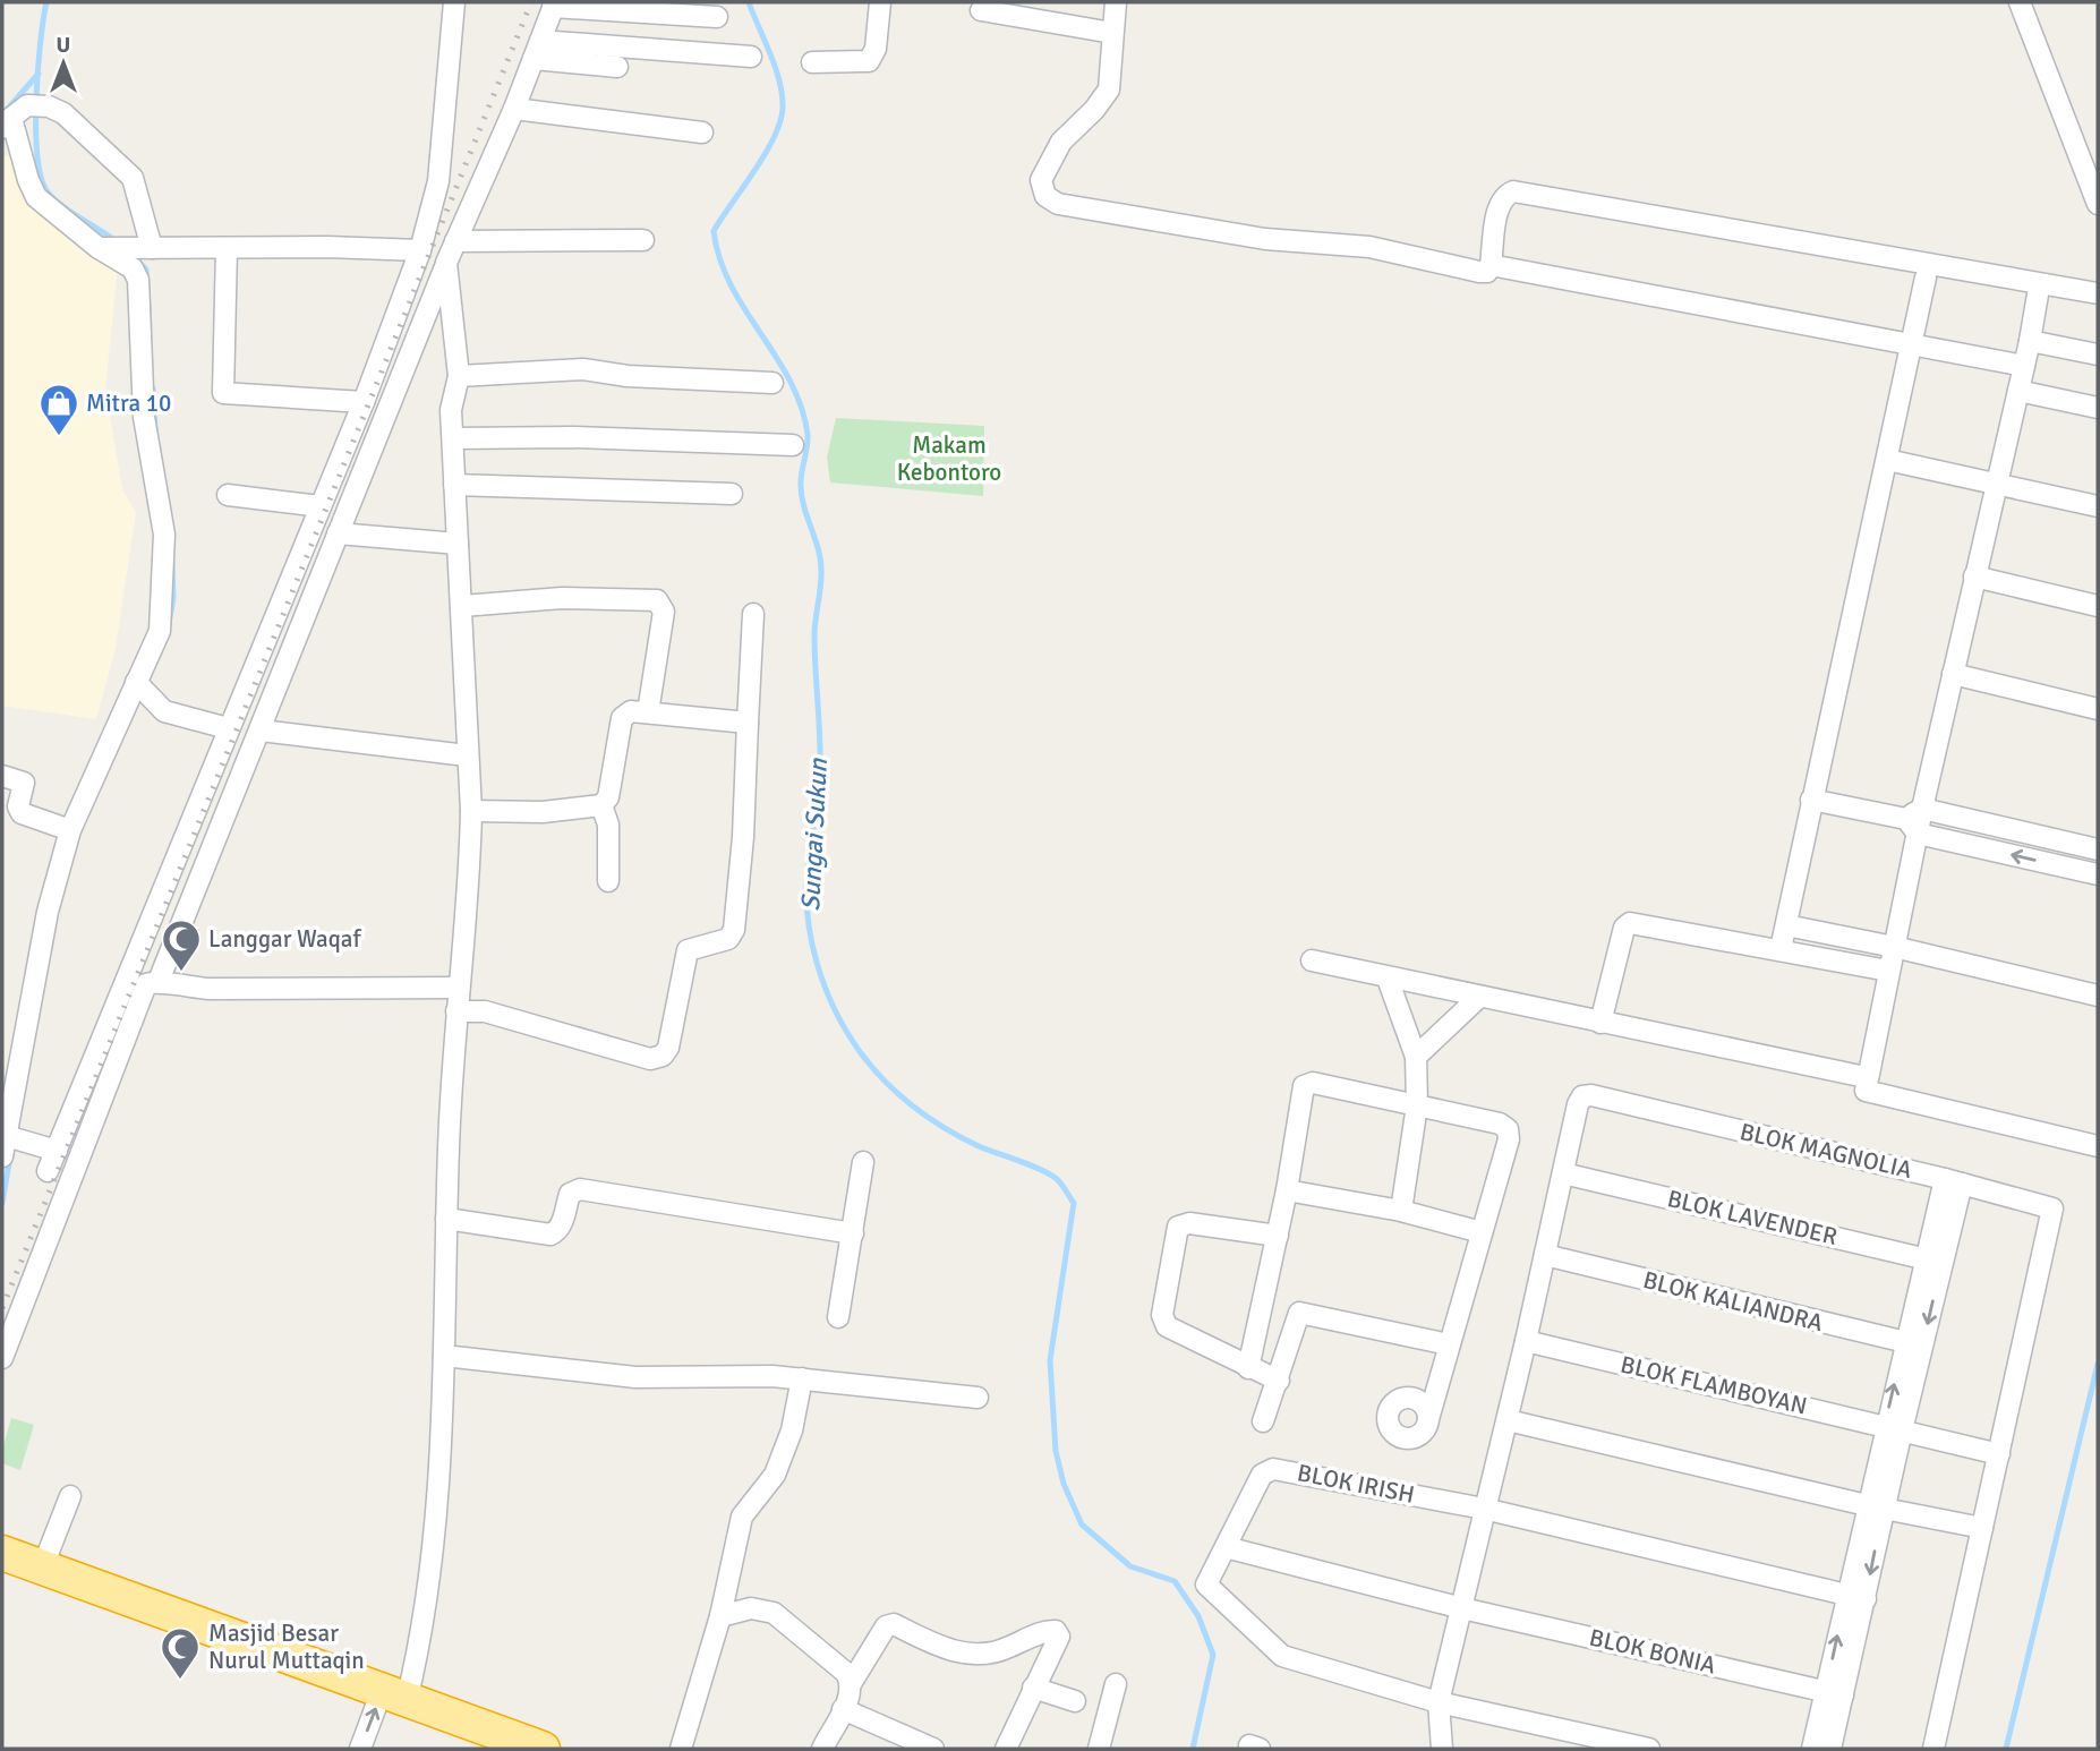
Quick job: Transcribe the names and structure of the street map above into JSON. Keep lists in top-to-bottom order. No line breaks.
{"streets":{"street":["BLOK MAGNOLIA","BLOK LAVENDER","BLOK KALIANDRA","BLOK FLAMBOYAN","BLOK IRISH","BLOK BONIA"]},"crossings":[["BLOK MAGNOLIA","BLOK LAVENDER"],["BLOK MAGNOLIA","BLOK FLAMBOYAN"],["BLOK IRISH","BLOK BONIA"]],"water":["Sungai Sukun"],"parks":["Makam Kebontoro"],"places":{"shop":["Mitra 10"],"mosque":["Langgar Waqaf","Masjid Besar Nurul Muttaqin"]},"north":"top"}
